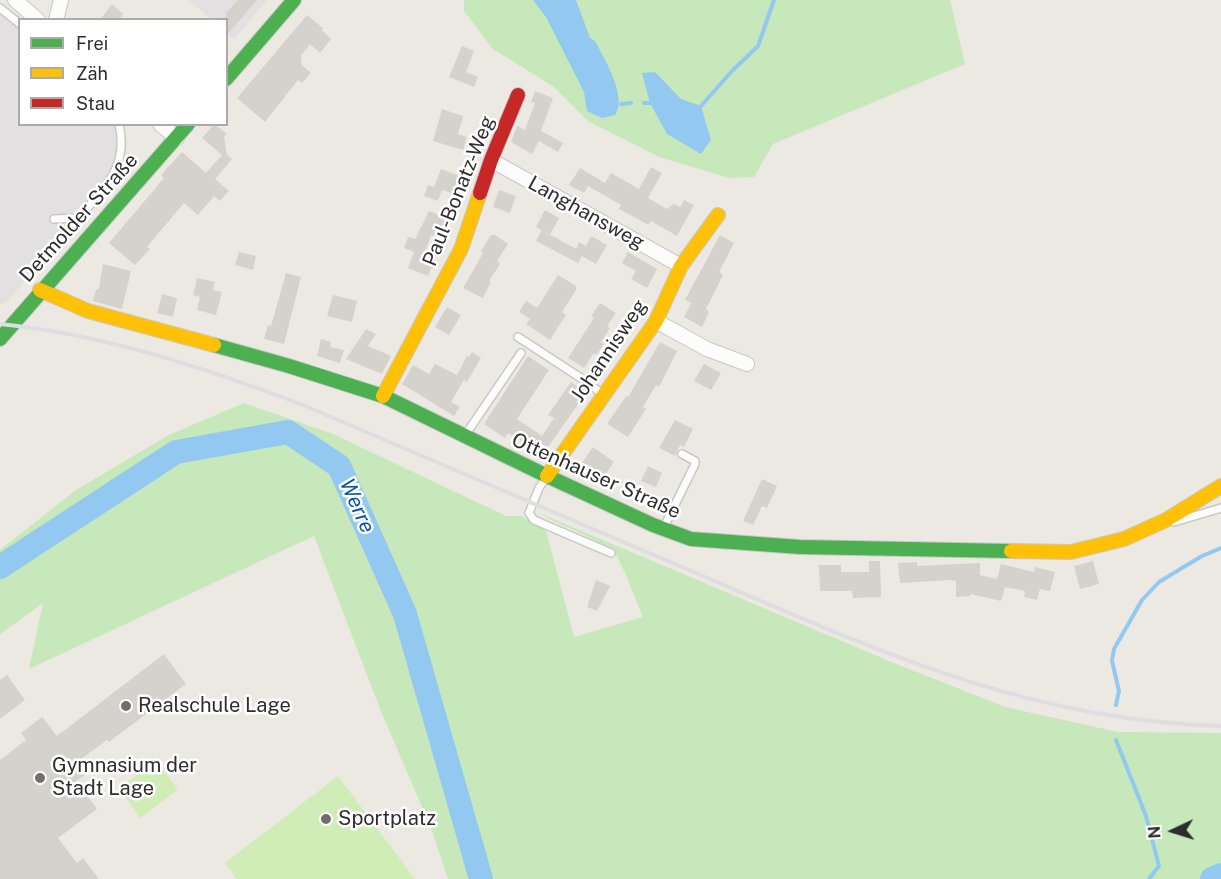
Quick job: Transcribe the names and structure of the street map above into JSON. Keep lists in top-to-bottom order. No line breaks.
{"streets":{"street":["Paul-Bonatz-Weg","Langhansweg","Detmolder Straße","Johannisweg","Ottenhauser Straße"]},"crossings":[["Paul-Bonatz-Weg","Langhansweg"],["Paul-Bonatz-Weg","Ottenhauser Straße"],["Langhansweg","Johannisweg"],["Detmolder Straße","Ottenhauser Straße"],["Johannisweg","Ottenhauser Straße"]],"water":["Werre"],"places":["Realschule Lage","Gymnasium der Stadt Lage","Sportplatz"],"legend":["Frei","Zäh","Stau"],"north":"left"}
